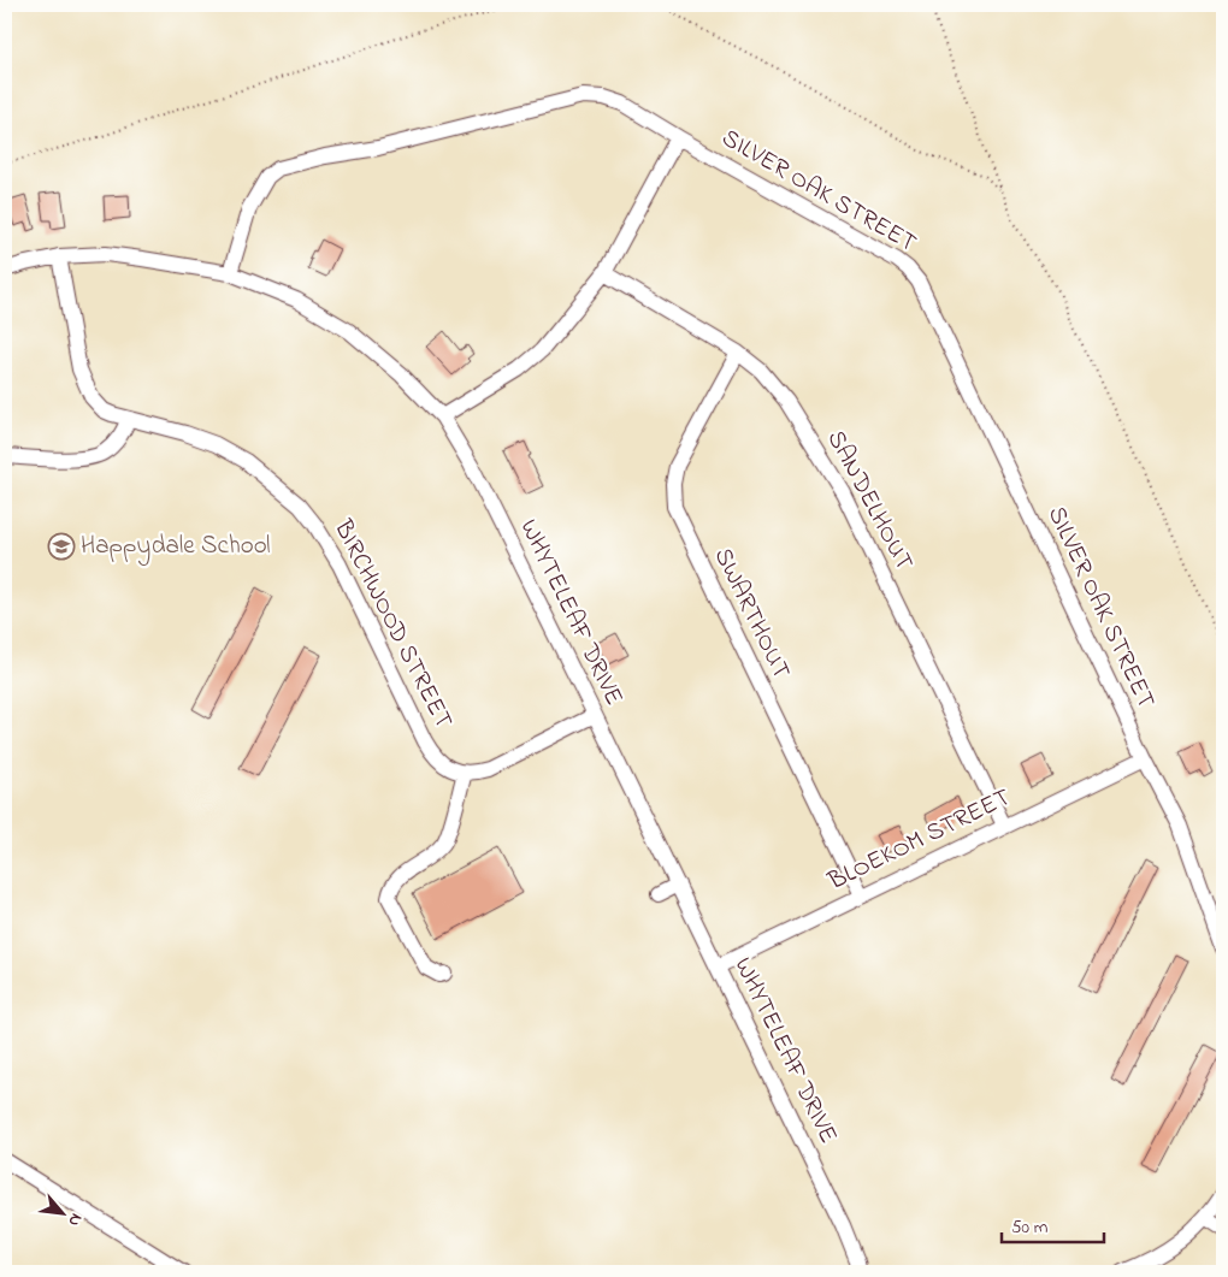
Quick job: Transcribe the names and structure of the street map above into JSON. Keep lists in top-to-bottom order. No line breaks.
{"streets":{"street":["SILVER OAK STREET","SANDELHOUT","WHYTELEAF DRIVE","SWARTHOUT","BIRCHWOOD STREET","BLOEKOM STREET"]},"crossings":[["SILVER OAK STREET","WHYTELEAF DRIVE"],["SILVER OAK STREET","BLOEKOM STREET"],["SANDELHOUT","SWARTHOUT"],["SANDELHOUT","BLOEKOM STREET"],["WHYTELEAF DRIVE","BIRCHWOOD STREET"],["WHYTELEAF DRIVE","BLOEKOM STREET"],["SWARTHOUT","BLOEKOM STREET"]],"places":{"school or university":["Happydale School"]},"scale_bar":"50 m","north":"bottom right"}
